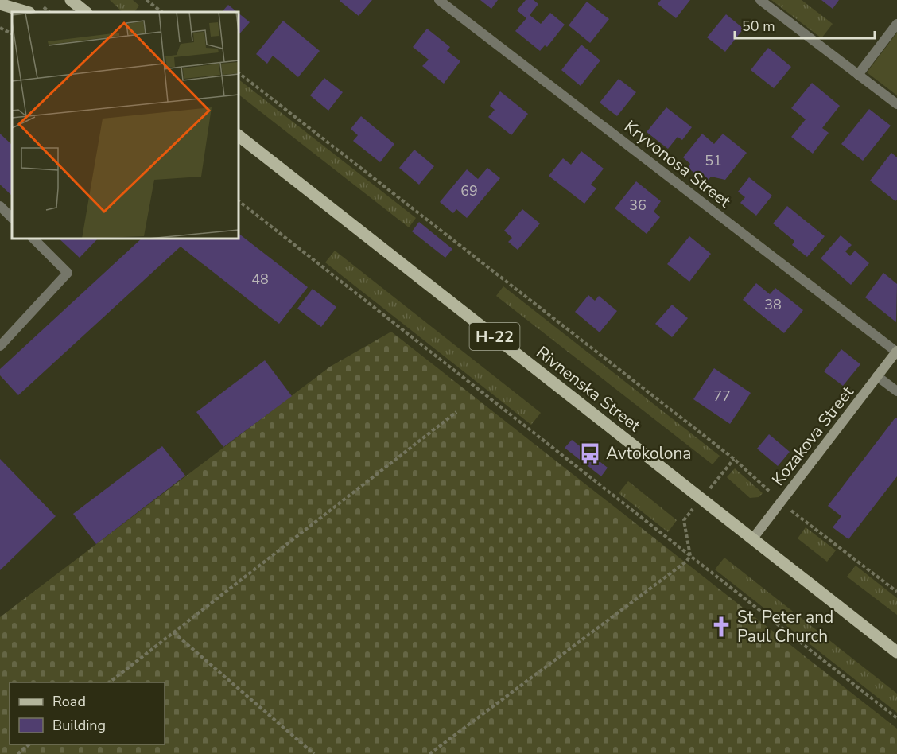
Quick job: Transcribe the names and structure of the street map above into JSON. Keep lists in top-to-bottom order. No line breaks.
{"streets":{"main road":["Н-22","Rivnenska Street"],"street":["Kryvonosa Street","Kozakova Street"]},"crossings":[["Kryvonosa Street","Kozakova Street"],["Rivnenska Street","Kozakova Street"]],"places":{"bus stop":["Avtokolona"],"church":["St. Peter and Paul Church"]},"house_numbers":["51","69","36","48","38","77"],"legend":["Road","Building"],"scale_bar":"50 m"}
